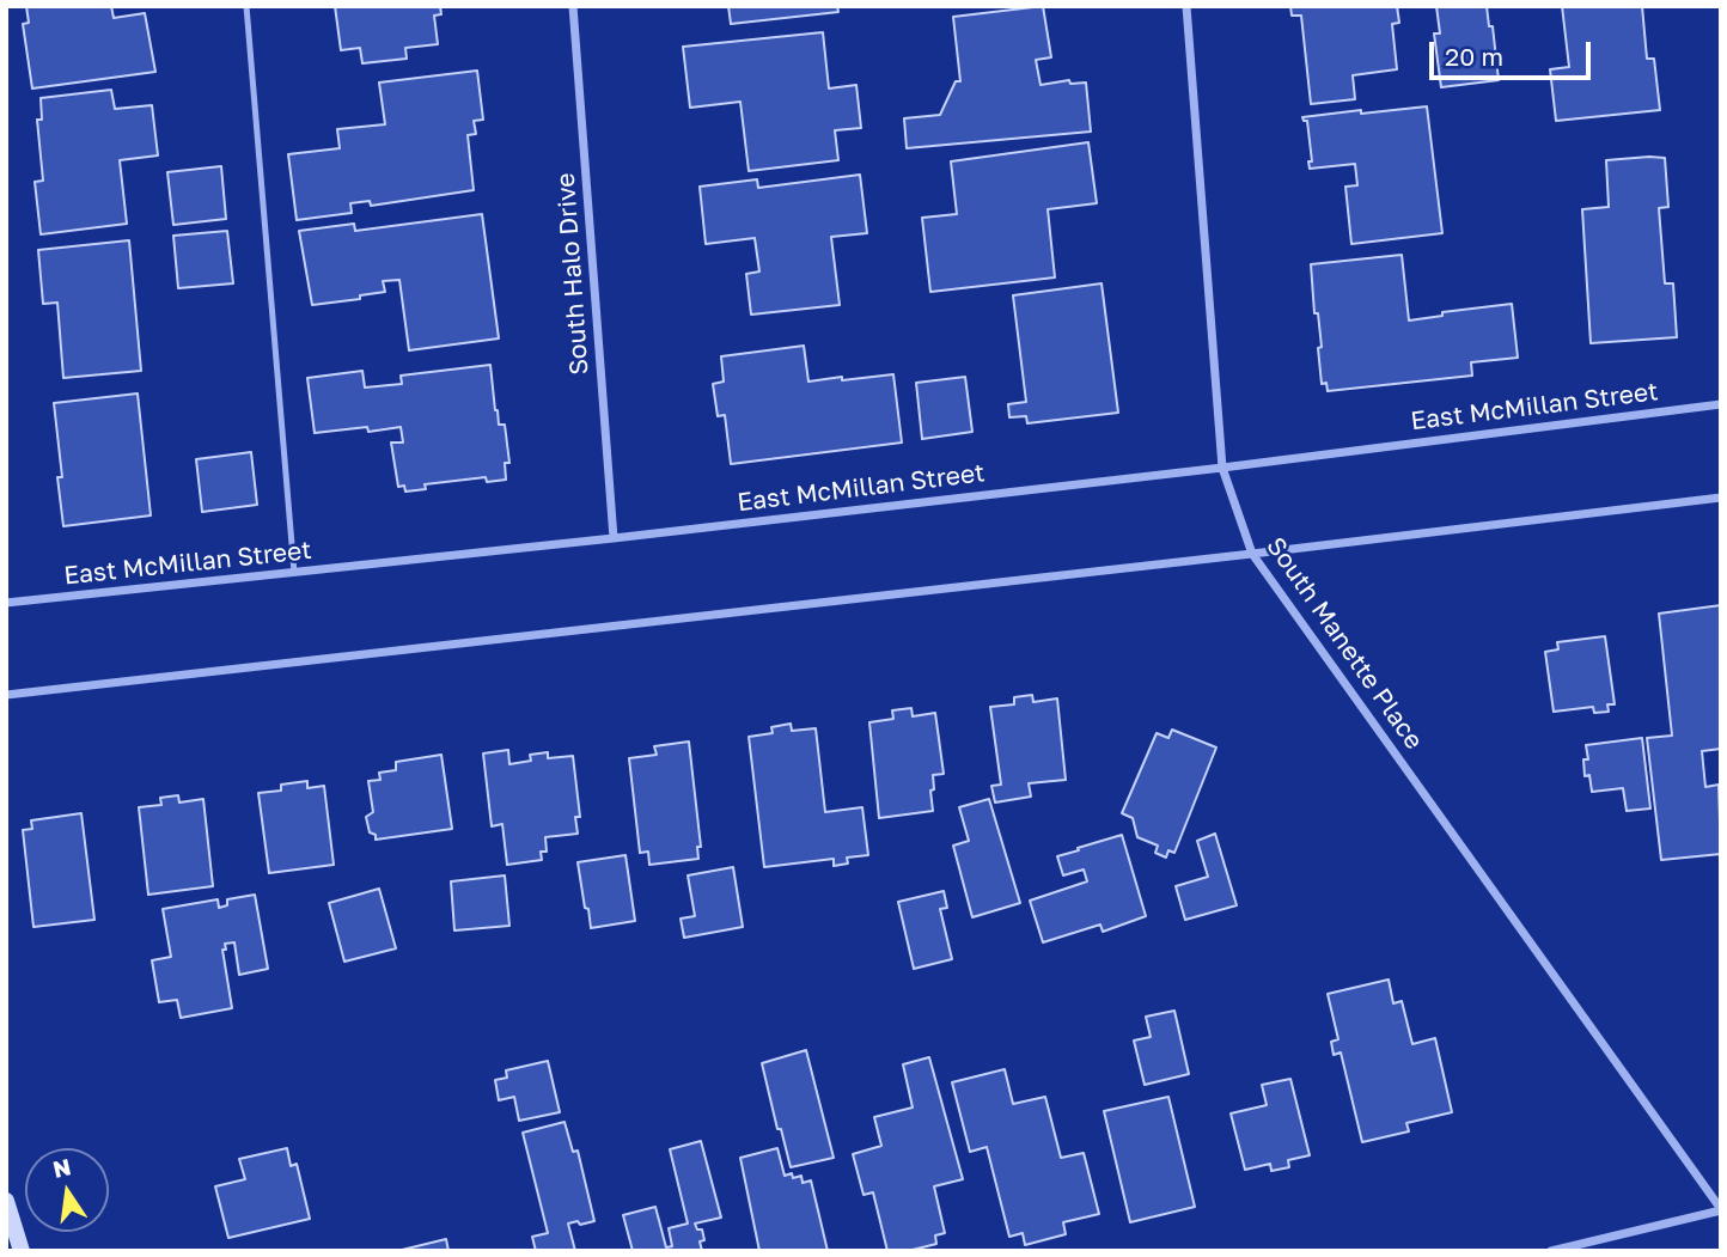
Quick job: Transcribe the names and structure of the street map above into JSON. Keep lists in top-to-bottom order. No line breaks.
{"streets":{"street":["South Halo Drive","East McMillan Street","South Manette Place"]},"crossings":[["South Halo Drive","East McMillan Street"],["East McMillan Street","South Manette Place"]],"scale_bar":"20 m","north":"top"}
